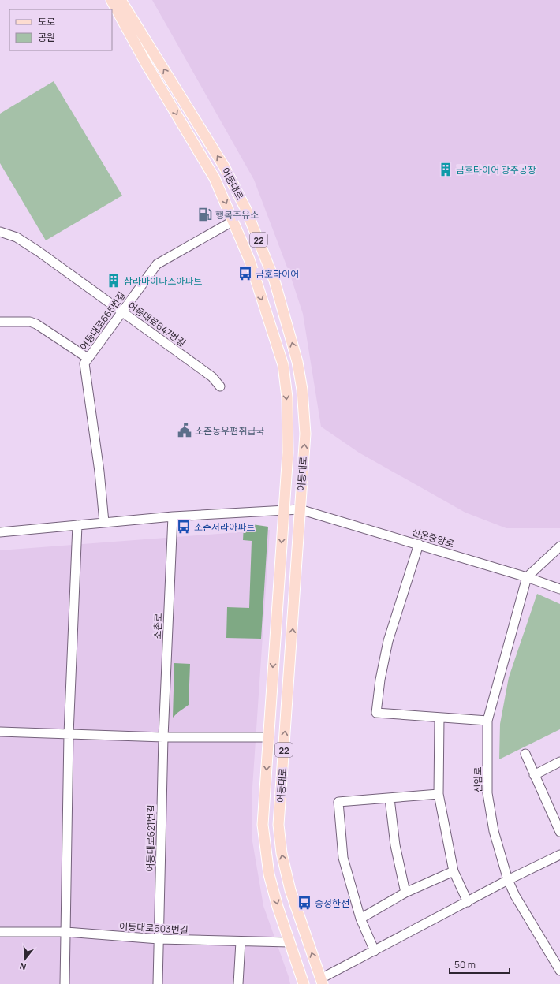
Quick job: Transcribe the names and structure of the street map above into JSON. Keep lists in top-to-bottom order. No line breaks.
{"streets":{"main road":["어등대로","22"],"street":["어등대로665번길","어등대로647번길","선운중앙로","소촌로","선암로","어등대로621번길","어등대로603번길"]},"crossings":[["어등대로","어등대로665번길"],["어등대로","선운중앙로"],["어등대로","어등대로603번길"],["어등대로665번길","어등대로647번길"],["선운중앙로","선암로"],["소촌로","어등대로621번길"],["어등대로621번길","어등대로603번길"]],"places":{"building":["금호타이어 광주공장","삼라마이다스아파트"],"fuel station":["행복주유소"],"bus stop":["금호타이어","소촌서라아파트","송정한전"],"public building":["소촌동우편취급국"]},"legend":["도로","공원"],"scale_bar":"50 m","north":"bottom"}
